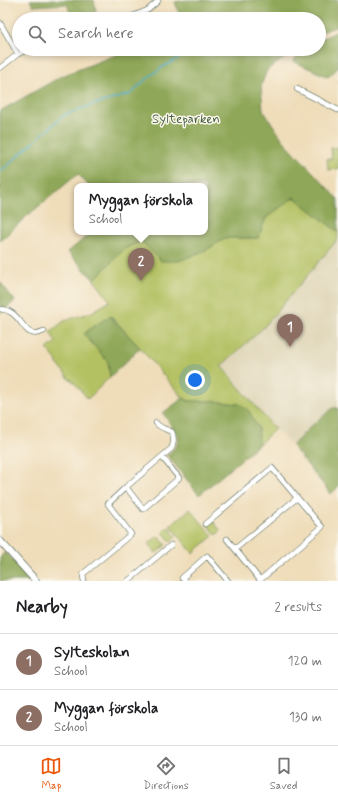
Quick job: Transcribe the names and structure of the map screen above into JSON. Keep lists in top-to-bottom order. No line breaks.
{"parks":["Sylteparken"],"page":{"search":"Search here","popup":["Myggan förskola","School"],"pins":["2","1"],"heading":["Nearby","2 results"],"list":[{"mark":"1","name":"Sylteskolan","note":"School","value":"120 m"},{"mark":"2","name":"Myggan förskola","note":"School","value":"130 m"}],"nav":["Map","Directions","Saved"]}}
